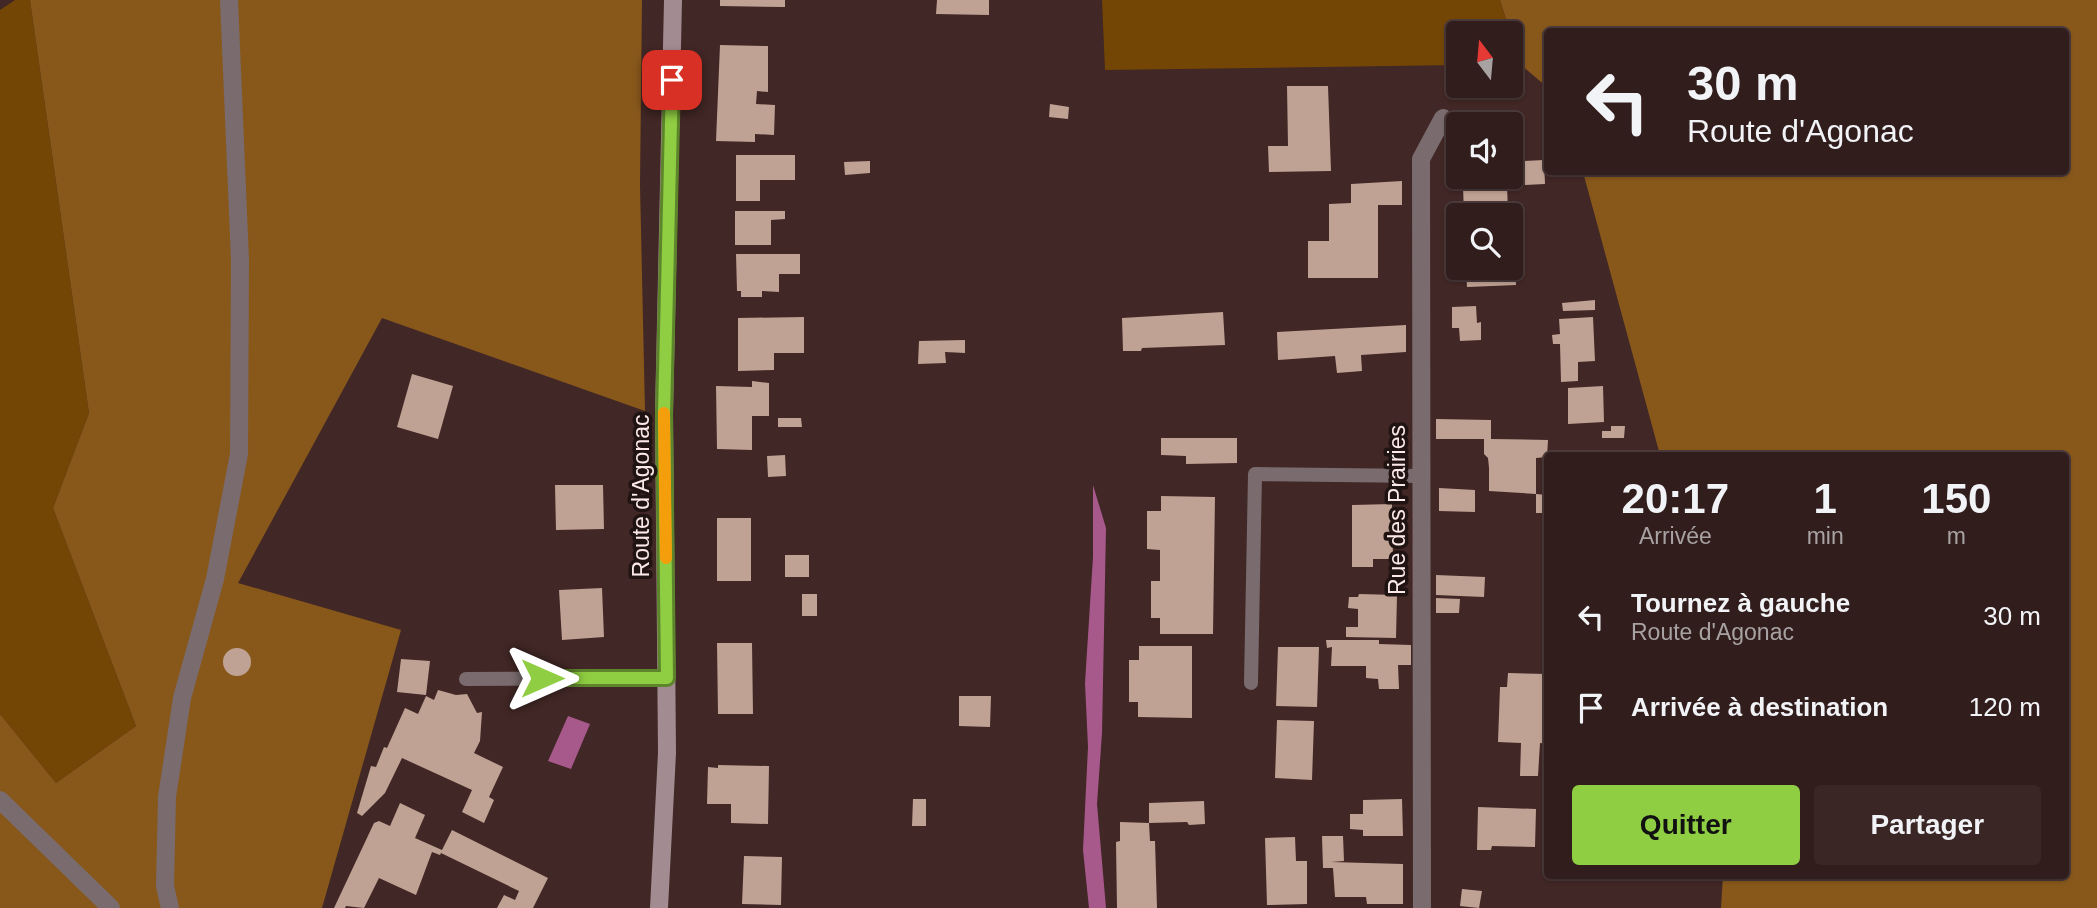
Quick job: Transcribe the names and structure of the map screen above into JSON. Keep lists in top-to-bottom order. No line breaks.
{"streets":{"main road":["Route d'Agonac"],"street":["Rue des Prairies"]},"north":"top","page":{"turn":["30 m","Route d'Agonac"],"eta":["20:17","Arrivée","1","min","150","m"],"list":[{"name":"Tournez à gauche","note":"Route d'Agonac","value":"30 m"},{"name":"Arrivée à destination","value":"120 m"}],"buttons":["Quitter","Partager"]}}
